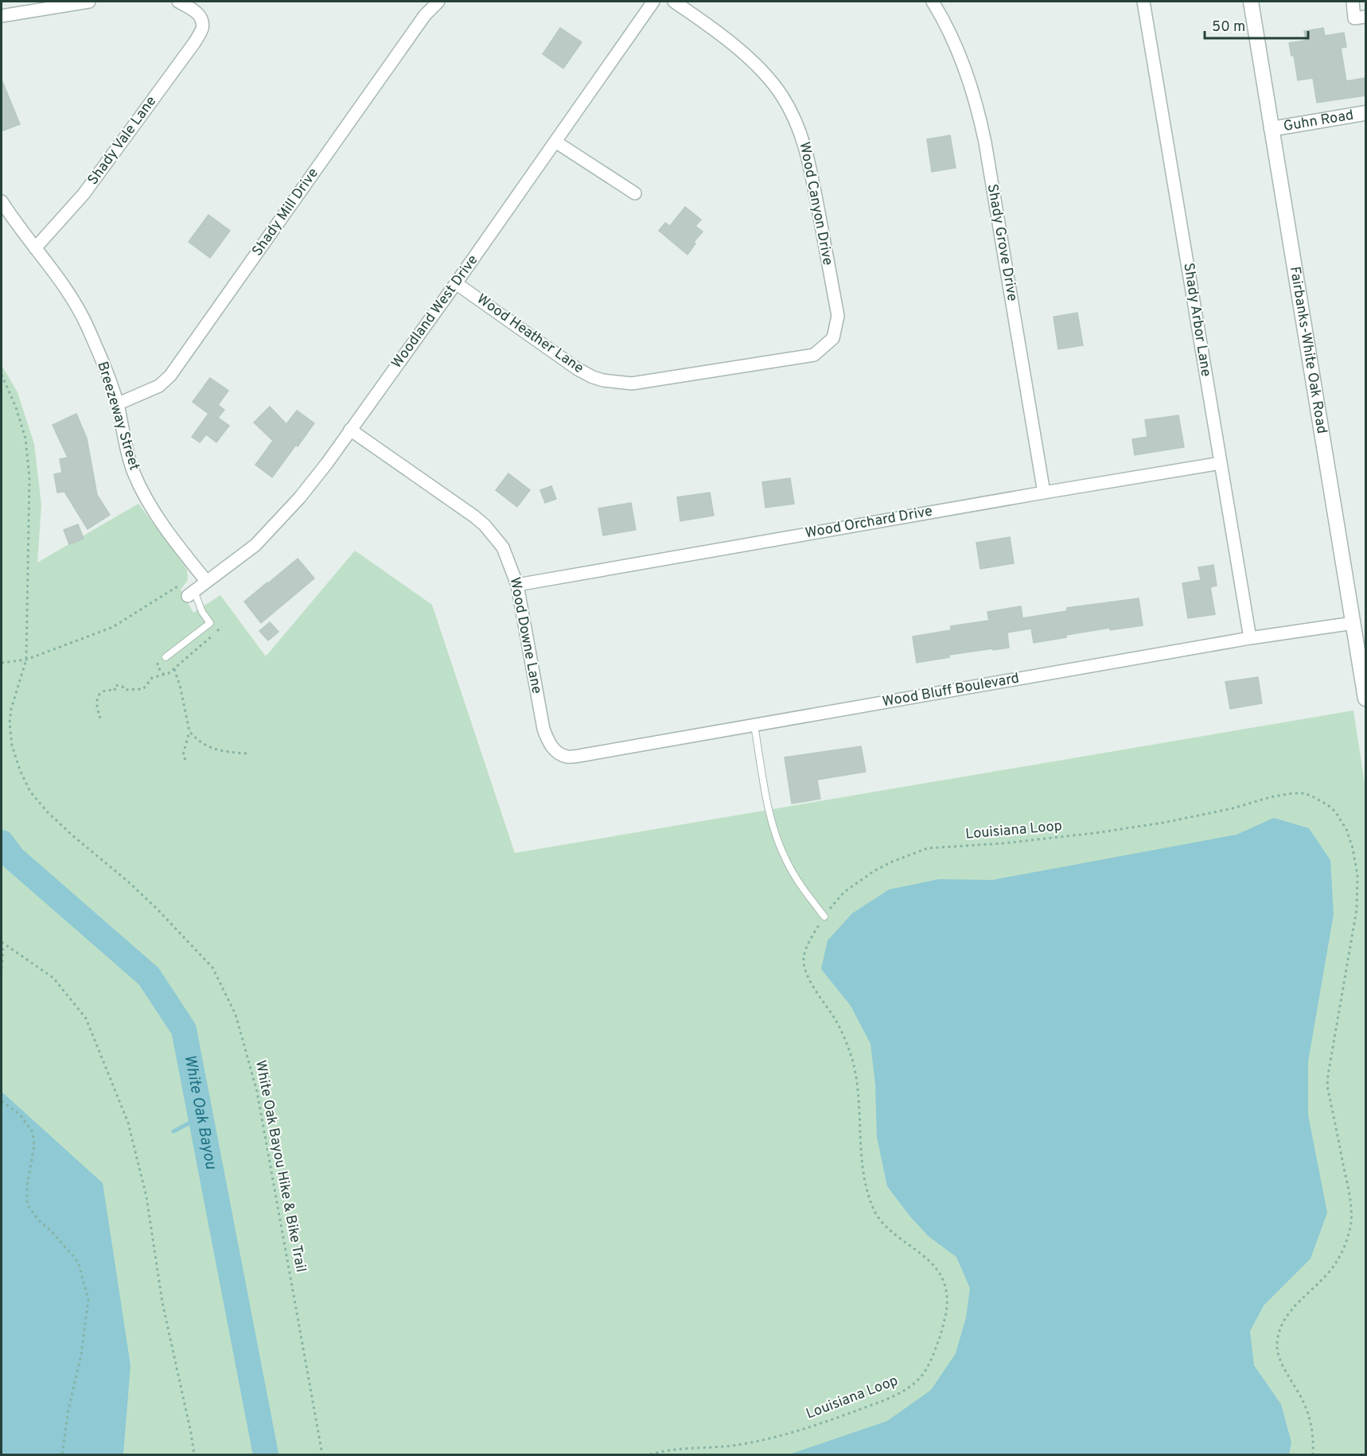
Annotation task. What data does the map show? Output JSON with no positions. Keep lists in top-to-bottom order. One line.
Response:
{"streets":{"street":["Guhn Road","Shady Vale Lane","Wood Canyon Drive","Shady Mill Drive","Shady Grove Drive","Woodland West Drive","Shady Arbor Lane","Wood Heather Lane","Fairbanks-White Oak Road","Breezeway Street","Wood Orchard Drive","Wood Downe Lane","Wood Bluff Boulevard"],"path":["Louisiana Loop","White Oak Bayou Hike & Bike Trail"]},"crossings":[["Guhn Road","Fairbanks-White Oak Road"],["Shady Vale Lane","Breezeway Street"],["Wood Canyon Drive","Wood Heather Lane"],["Shady Mill Drive","Breezeway Street"],["Shady Grove Drive","Wood Orchard Drive"],["Woodland West Drive","Wood Heather Lane"],["Woodland West Drive","Breezeway Street"],["Woodland West Drive","Wood Downe Lane"],["Shady Arbor Lane","Wood Orchard Drive"],["Shady Arbor Lane","Wood Bluff Boulevard"],["Fairbanks-White Oak Road","Wood Bluff Boulevard"],["Wood Orchard Drive","Wood Downe Lane"],["Wood Downe Lane","Wood Bluff Boulevard"]],"water":["White Oak Bayou"],"scale_bar":"50 m"}
